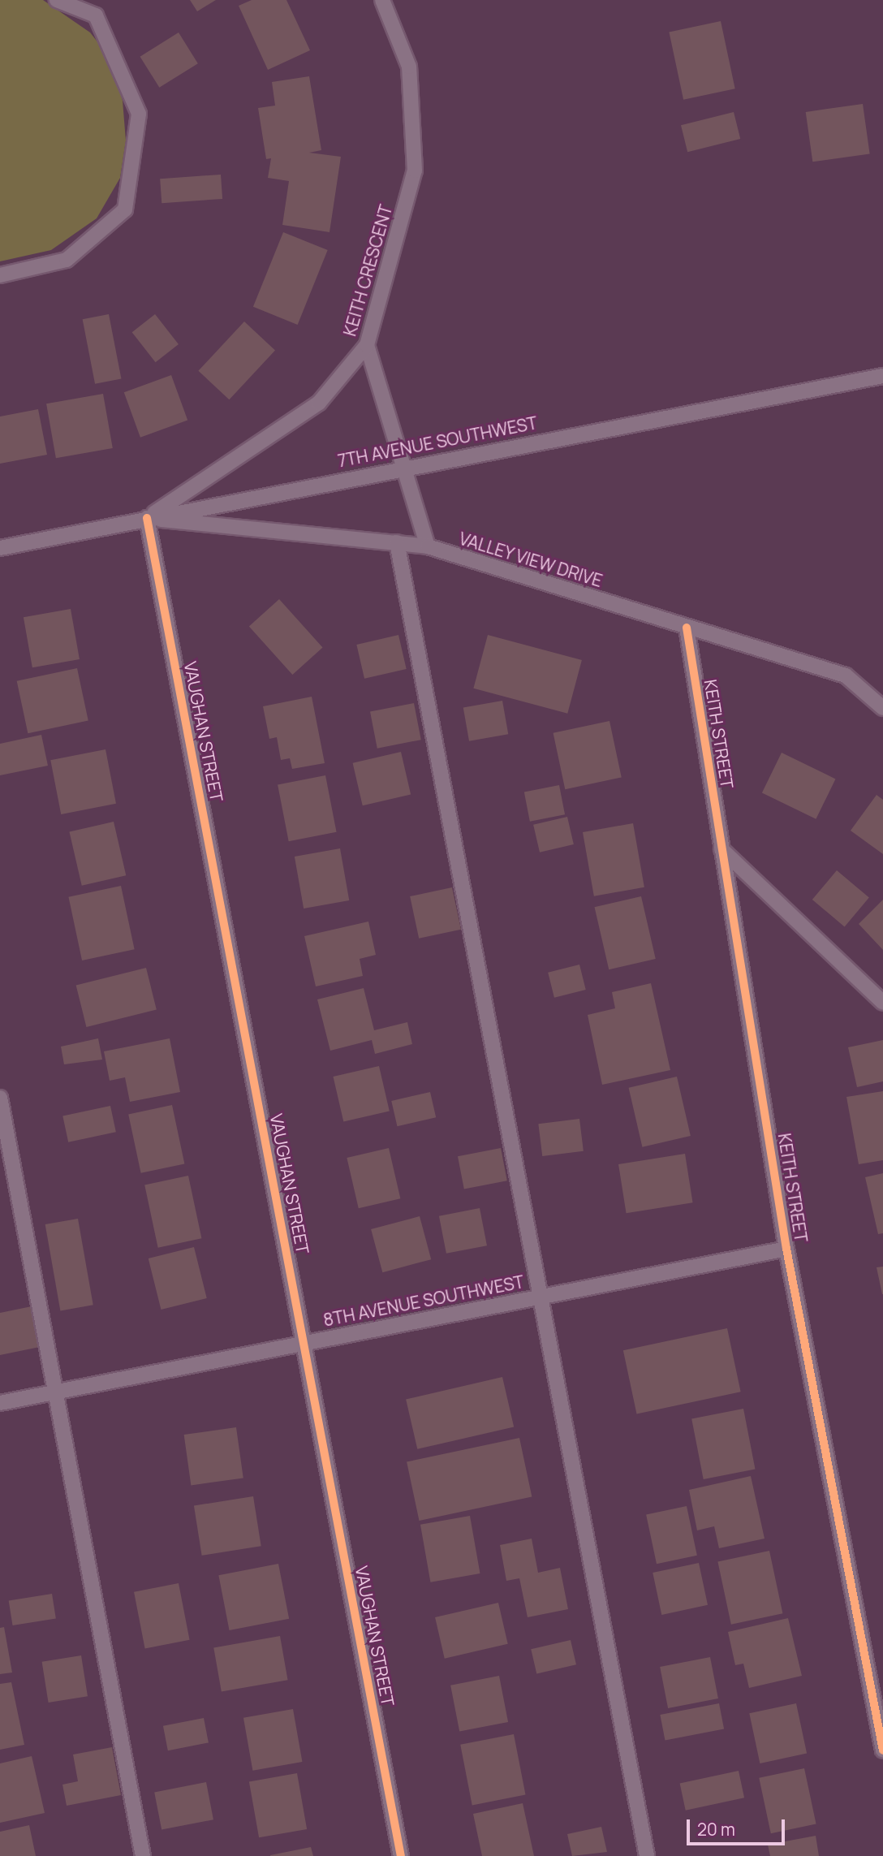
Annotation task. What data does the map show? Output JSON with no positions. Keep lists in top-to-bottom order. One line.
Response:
{"streets":{"street":["KEITH CRESCENT","7TH AVENUE SOUTHWEST","VALLEY VIEW DRIVE","VAUGHAN STREET","KEITH STREET","8TH AVENUE SOUTHWEST"]},"crossings":[["KEITH CRESCENT","7TH AVENUE SOUTHWEST"],["KEITH CRESCENT","VALLEY VIEW DRIVE"],["KEITH CRESCENT","VAUGHAN STREET"],["7TH AVENUE SOUTHWEST","VALLEY VIEW DRIVE"],["7TH AVENUE SOUTHWEST","VAUGHAN STREET"],["VALLEY VIEW DRIVE","VAUGHAN STREET"],["VALLEY VIEW DRIVE","KEITH STREET"],["VAUGHAN STREET","8TH AVENUE SOUTHWEST"],["KEITH STREET","8TH AVENUE SOUTHWEST"]],"scale_bar":"20 m"}
